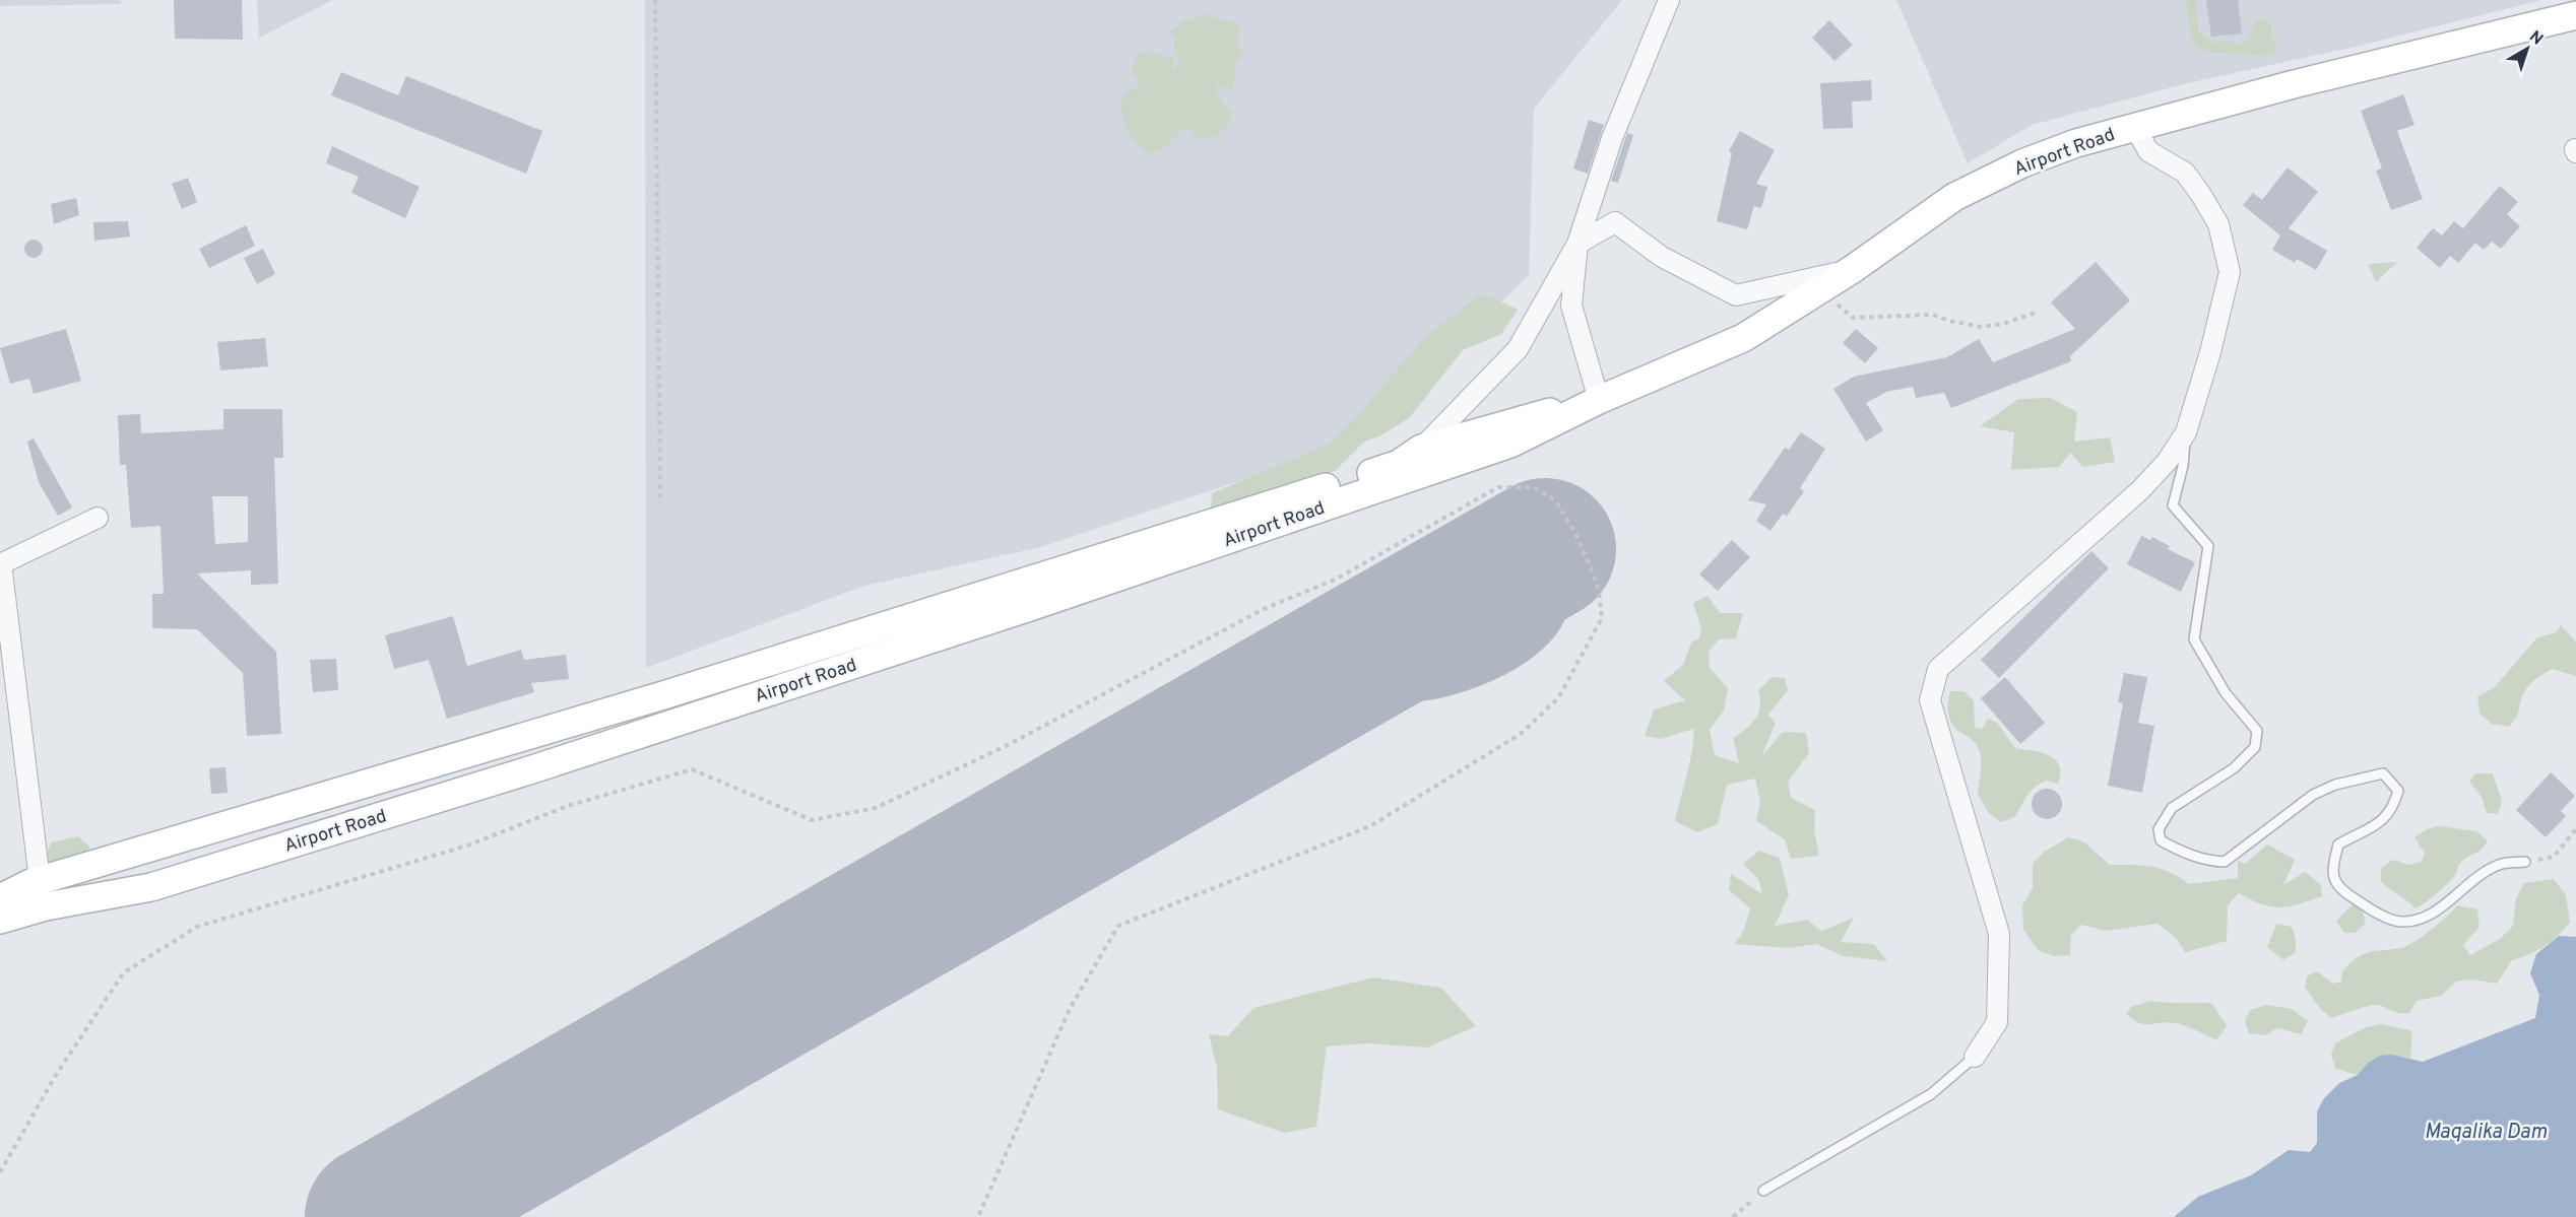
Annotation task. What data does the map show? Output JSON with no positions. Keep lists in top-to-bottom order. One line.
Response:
{"streets":{"main road":["Airport Road"]},"water":["Maqalika Dam"],"north":"top right"}
